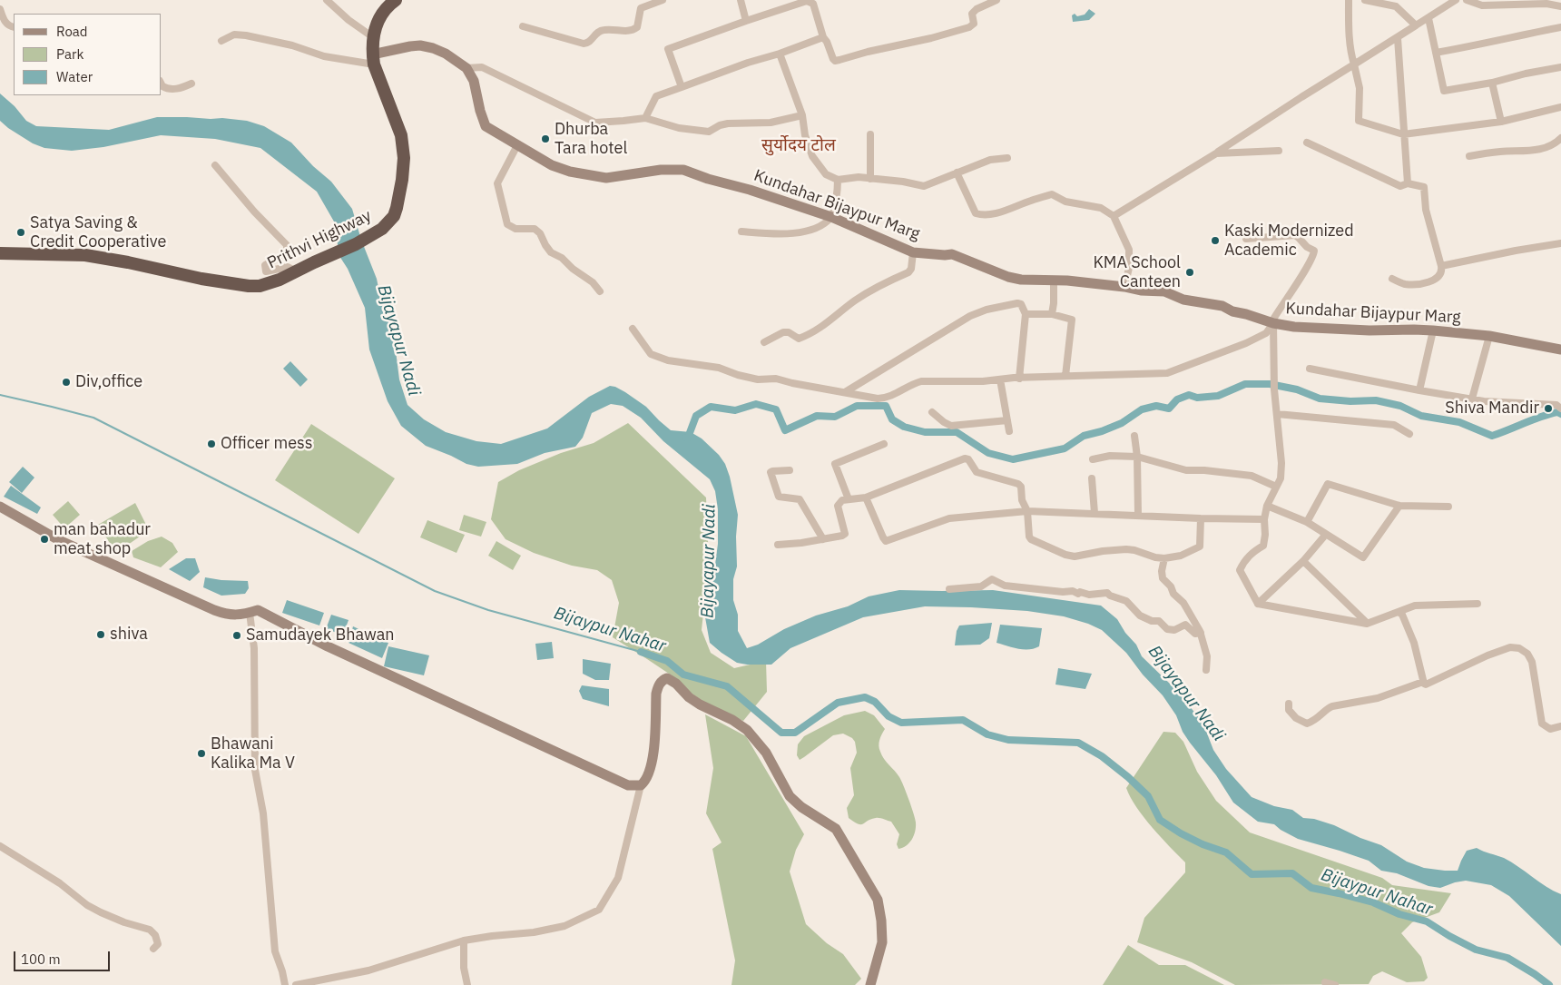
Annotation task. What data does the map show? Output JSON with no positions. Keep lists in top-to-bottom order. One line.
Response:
{"streets":{"highway":["Prithvi Highway"],"main road":["Kundahar Bijaypur Marg"]},"districts":["सुर्योदय टोल"],"water":["Bijayapur Nadi","Bijaypur Nahar"],"places":["Dhurba Tara hotel","Satya Saving & Credit Cooperative","Kaski Modernized Academic","KMA School Canteen","Div,office","Shiva Mandir","Officer mess","man bahadur meat shop","shiva","Samudayek Bhawan","Bhawani Kalika Ma V"],"legend":["Road","Park","Water"],"scale_bar":"100 m"}
